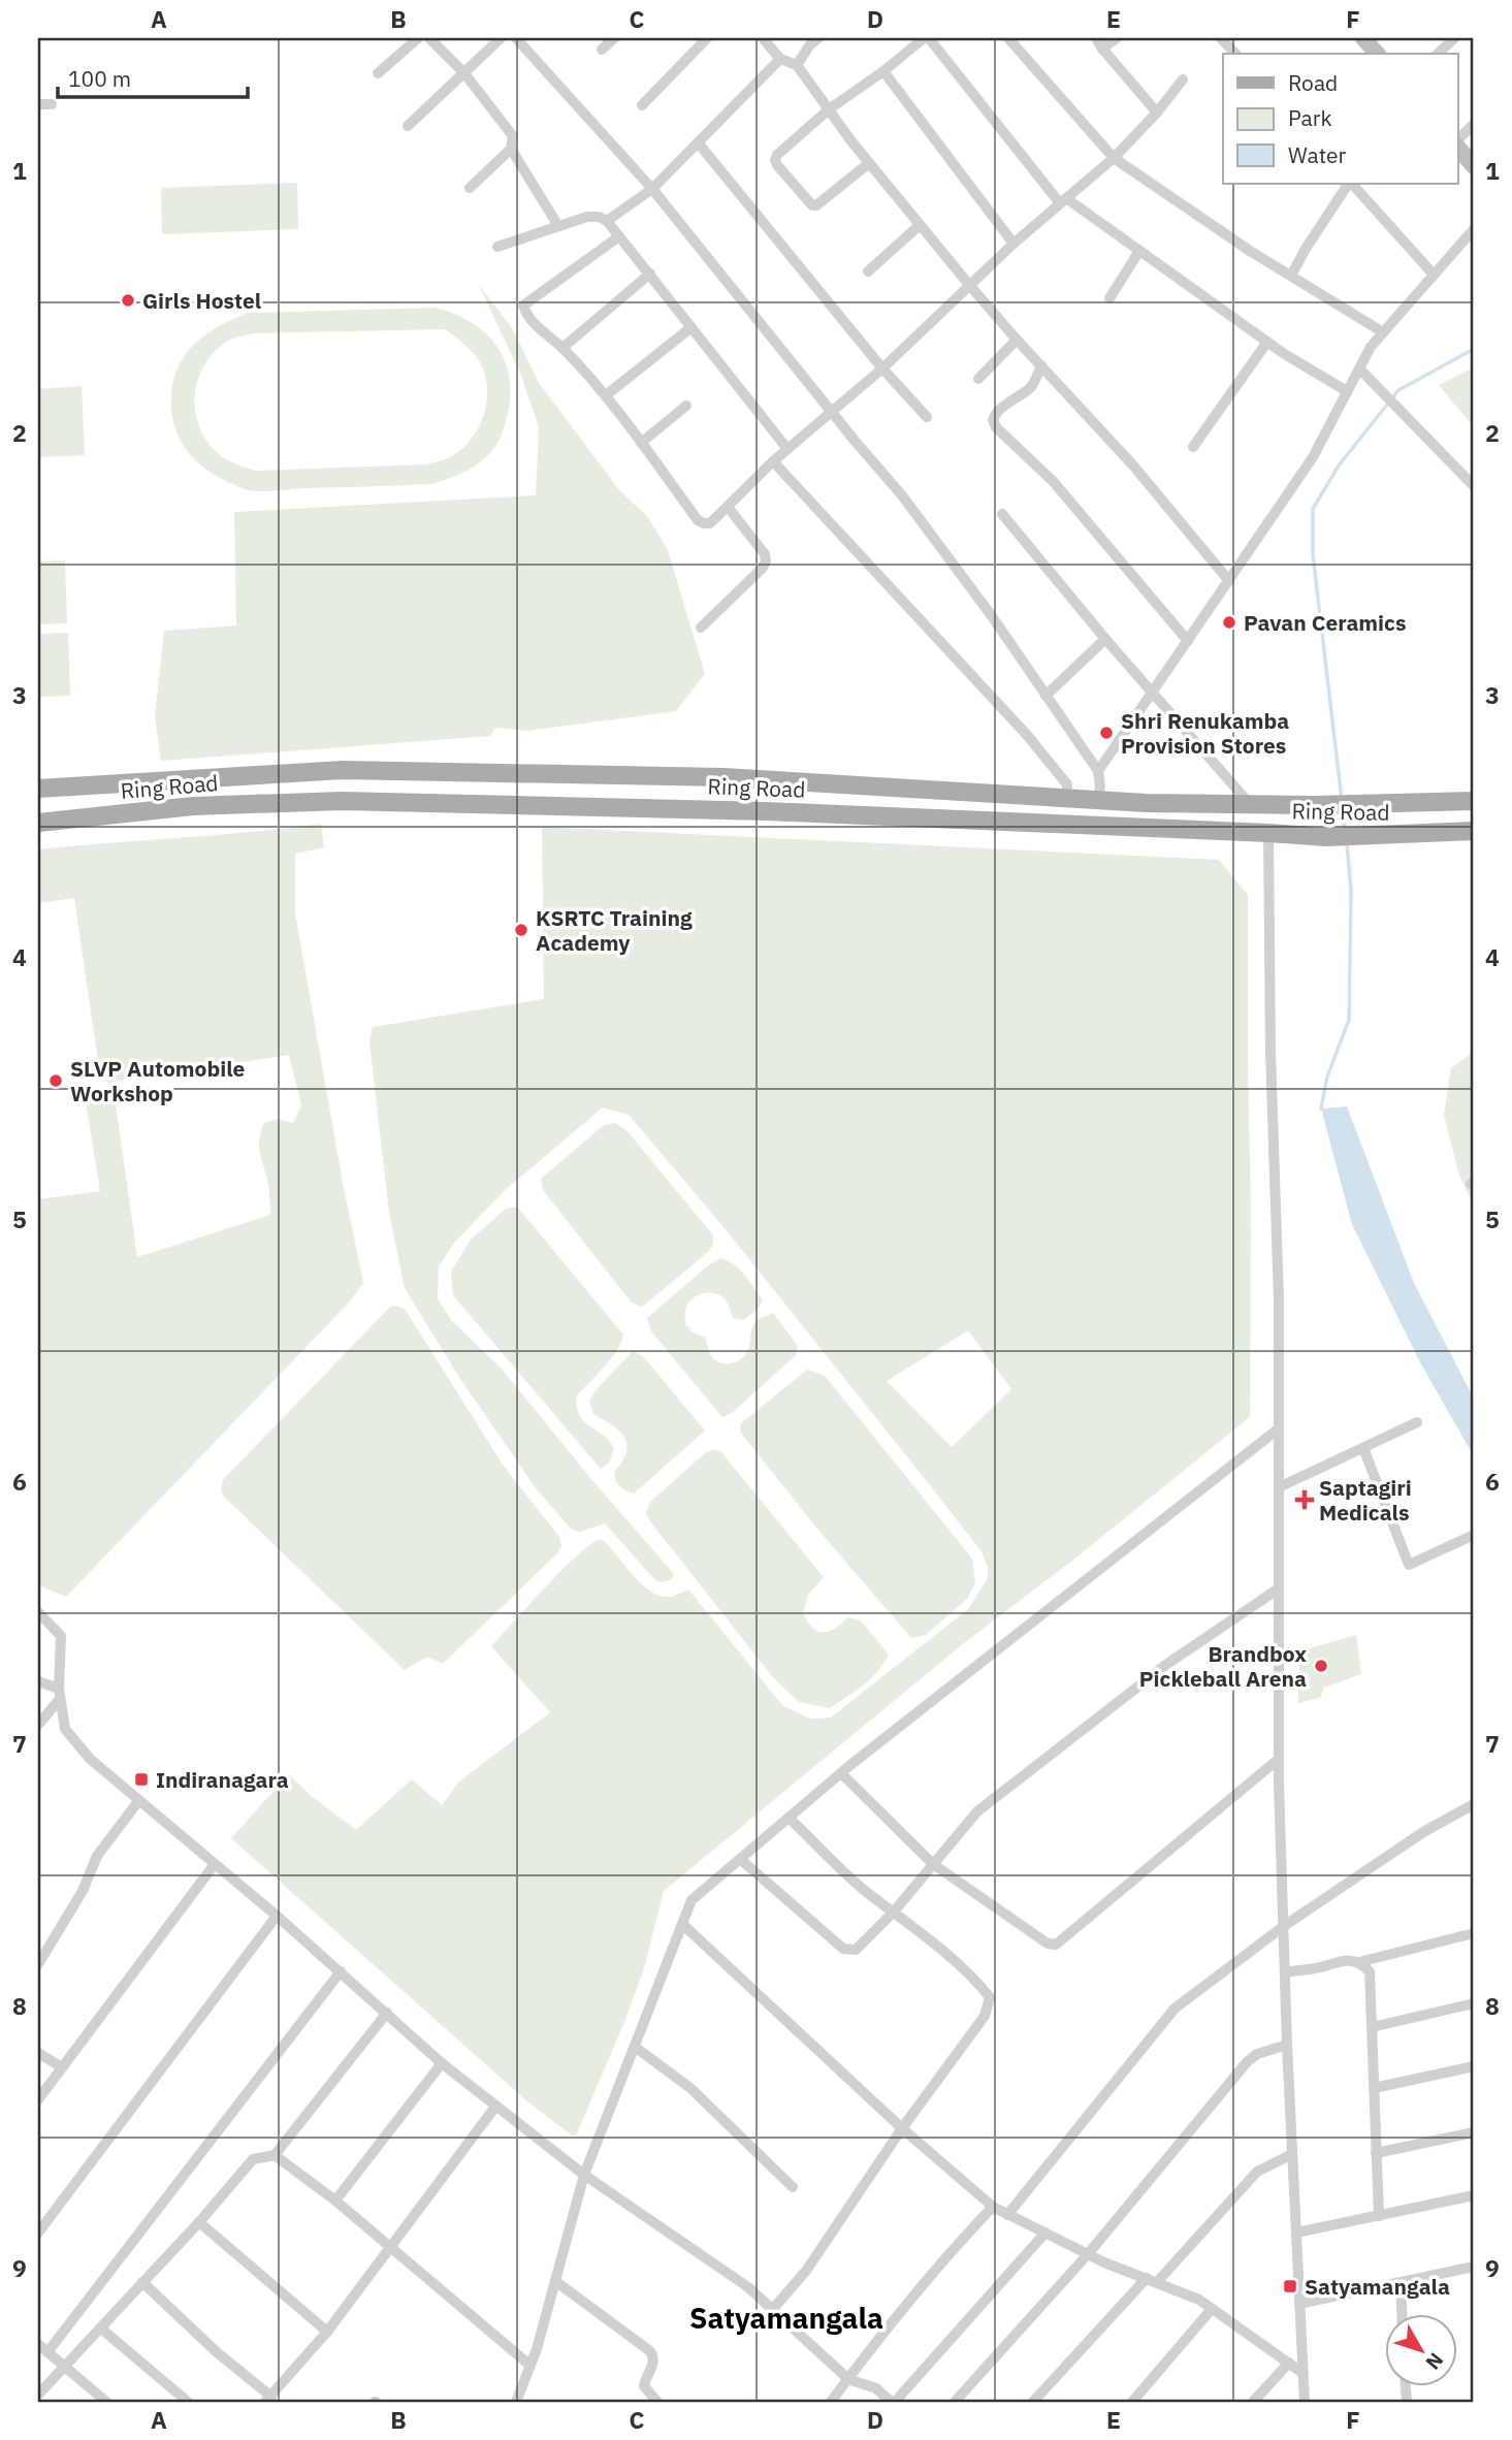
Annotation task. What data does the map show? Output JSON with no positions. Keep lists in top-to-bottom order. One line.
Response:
{"streets":{"main road":["Ring Road"]},"districts":["Satyamangala"],"places":{"other":["Girls Hostel","Pavan Ceramics","Shri Renukamba Provision Stores","KSRTC Training Academy","SLVP Automobile Workshop","Brandbox Pickleball Arena"],"health":["Saptagiri Medicals"],"transit":["Indiranagara","Satyamangala"]},"legend":["Road","Park","Water"],"scale_bar":"100 m","north":"bottom right","grid":{"columns":["A","B","C","D","E","F"],"rows":["1","2","3","4","5","6","7","8","9"]}}
